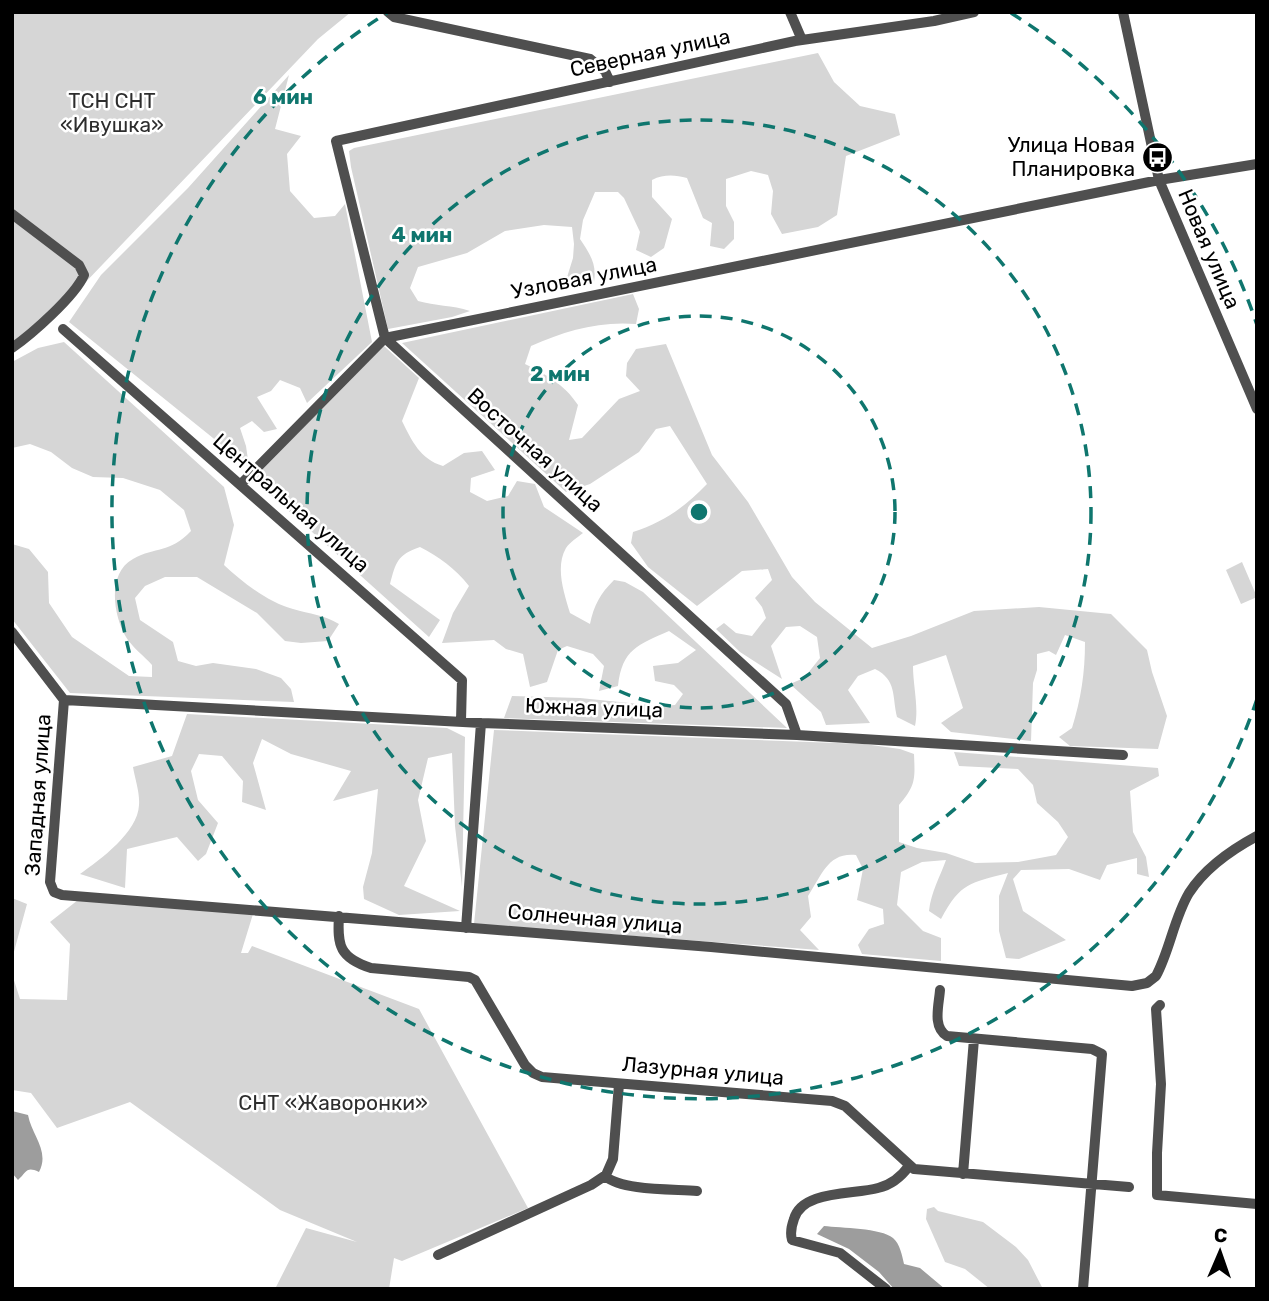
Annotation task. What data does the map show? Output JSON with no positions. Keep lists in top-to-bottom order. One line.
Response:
{"streets":{"street":["Северная улица","Новая улица","Узловая улица","Восточная улица","Центральная улица","Южная улица","Западная улица","Солнечная улица","Лазурная улица"]},"crossings":[["Северная улица","Узловая улица"],["Северная улица","Восточная улица"],["Новая улица","Узловая улица"],["Узловая улица","Восточная улица"],["Восточная улица","Южная улица"],["Центральная улица","Южная улица"],["Южная улица","Западная улица"],["Западная улица","Солнечная улица"],["Солнечная улица","Лазурная улица"]],"parks":["ТСН СНТ «Ивушка»","СНТ «Жаворонки»"],"places":{"bus stop":["Улица Новая Планировка"]},"north":"top","rings":["6 мин","4 мин","2 мин"]}
